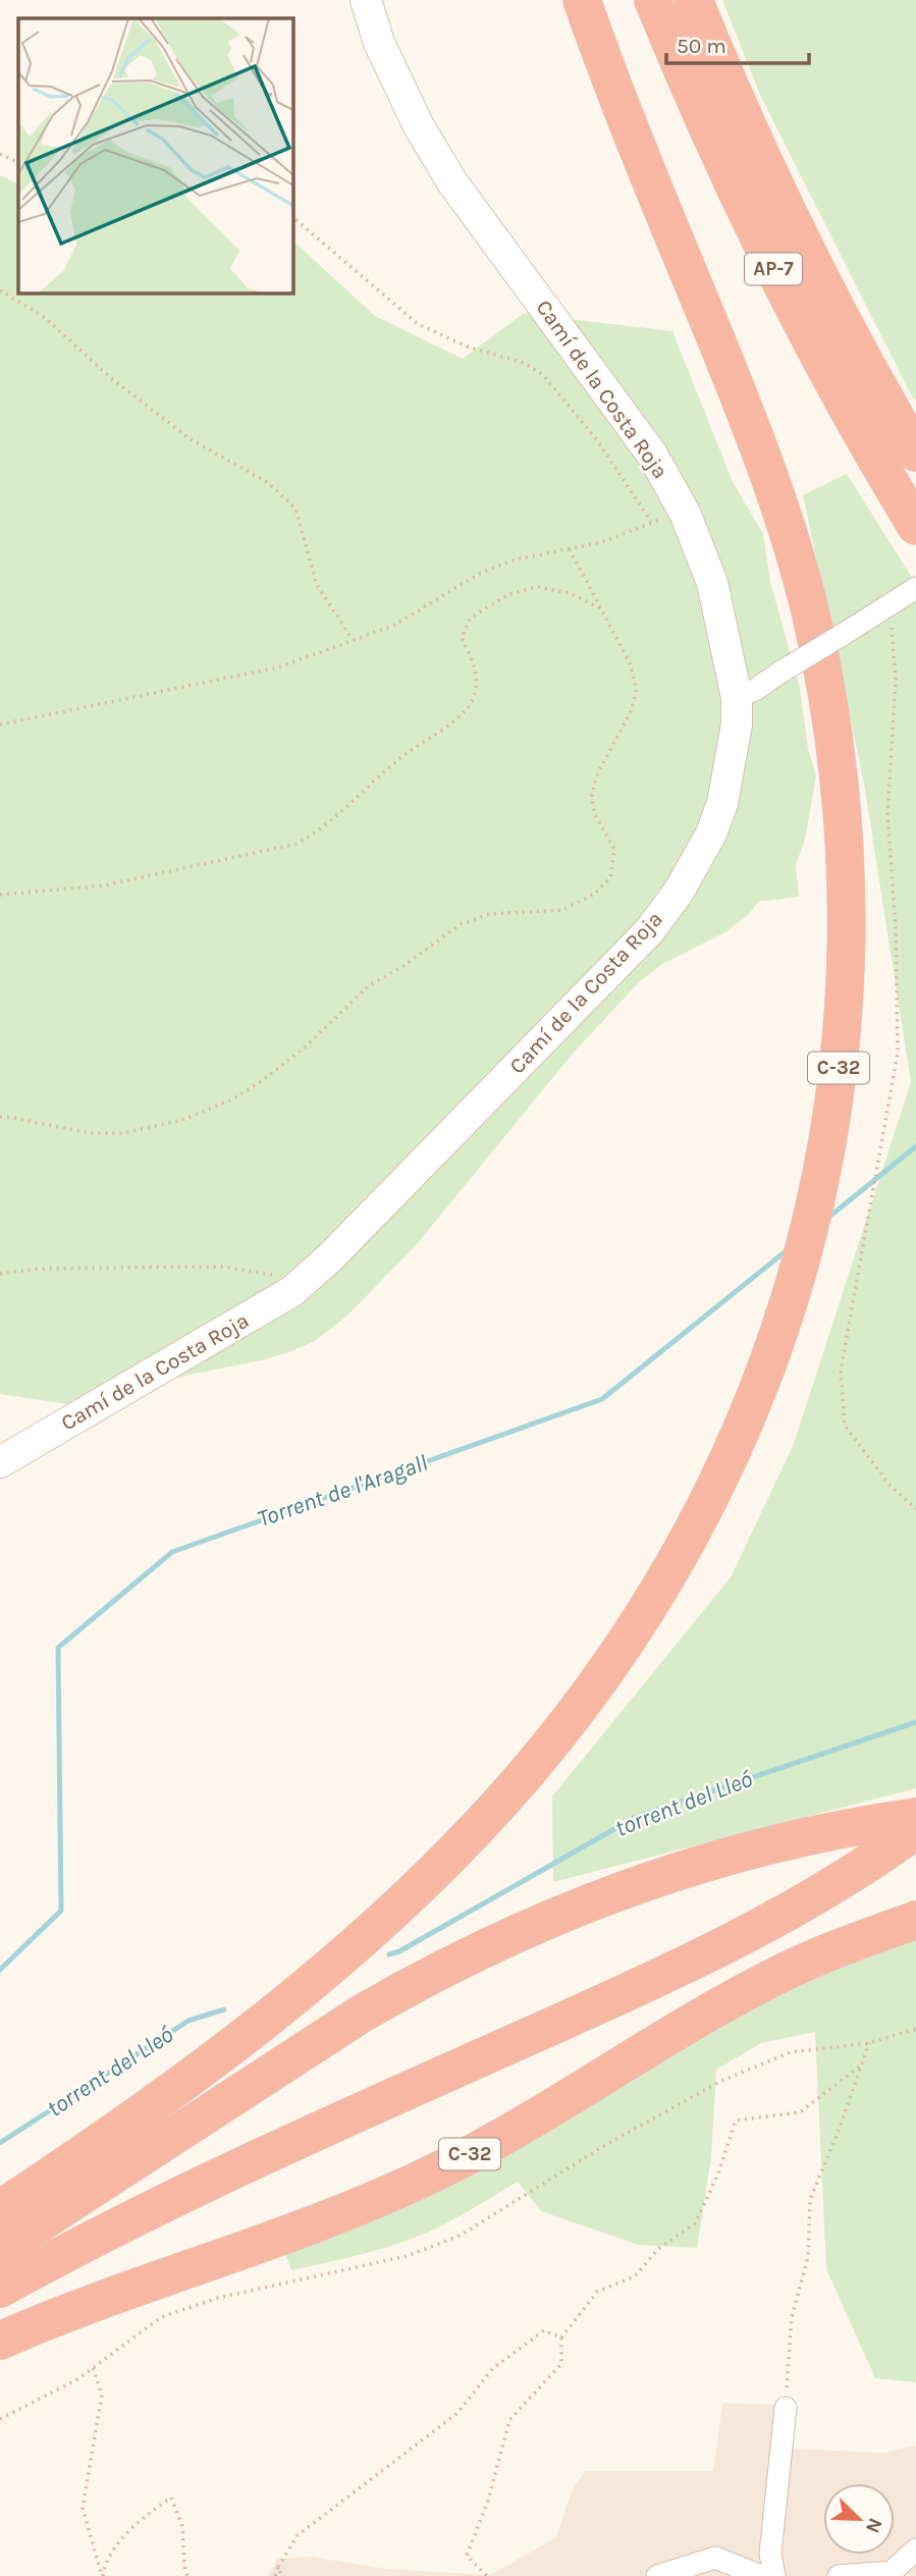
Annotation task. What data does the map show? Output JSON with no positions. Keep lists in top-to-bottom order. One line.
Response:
{"streets":{"highway":["AP-7","C-32"],"street":["Camí de la Costa Roja"]},"water":["Torrent de l'Aragall","torrent del Lleó"],"scale_bar":"50 m","north":"bottom right"}
